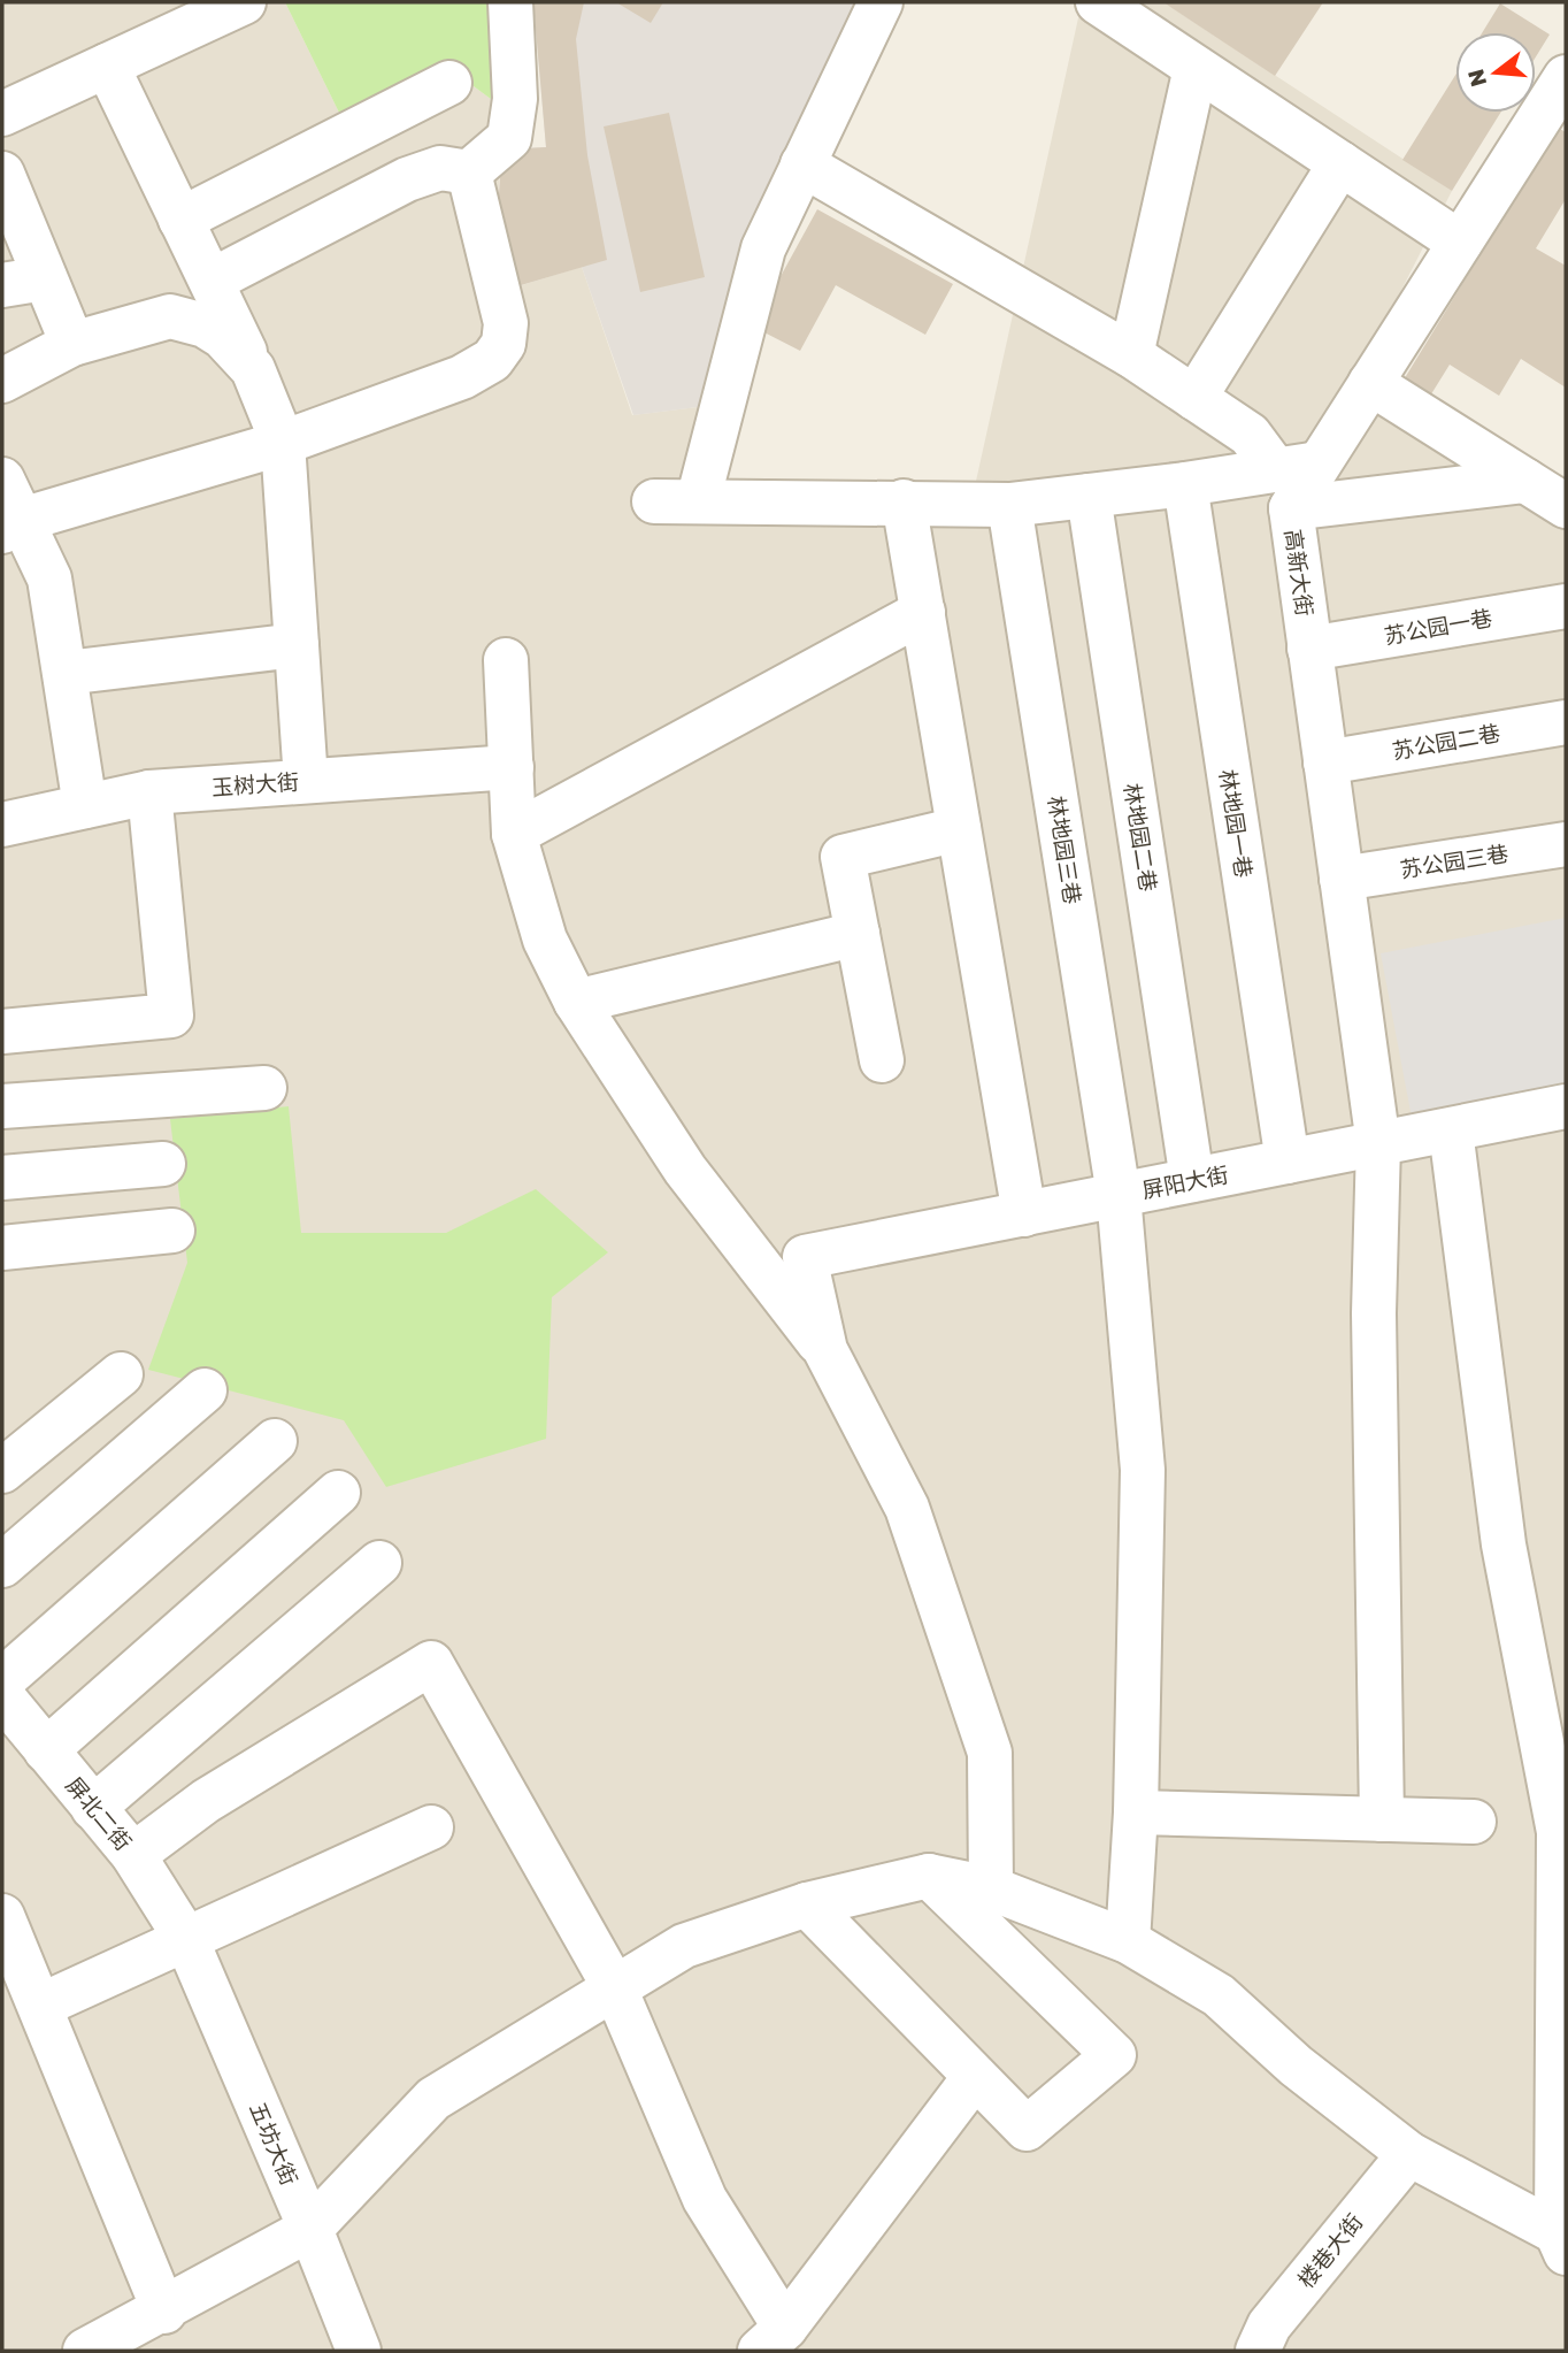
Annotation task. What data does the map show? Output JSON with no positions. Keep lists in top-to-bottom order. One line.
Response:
{"streets":{"street":["高新大街","苏公园一巷","苏公园二巷","玉树大街","林地园一巷","林地园二巷","林地园三巷","苏公园三巷","屏阳大街","屏北二街","五坊大街","楼巷大街"]},"crossings":[["高新大街","苏公园一巷"],["高新大街","苏公园二巷"],["高新大街","苏公园三巷"],["高新大街","屏阳大街"],["林地园一巷","屏阳大街"],["林地园二巷","屏阳大街"],["林地园三巷","屏阳大街"],["屏北二街","五坊大街"]],"north":"left"}
